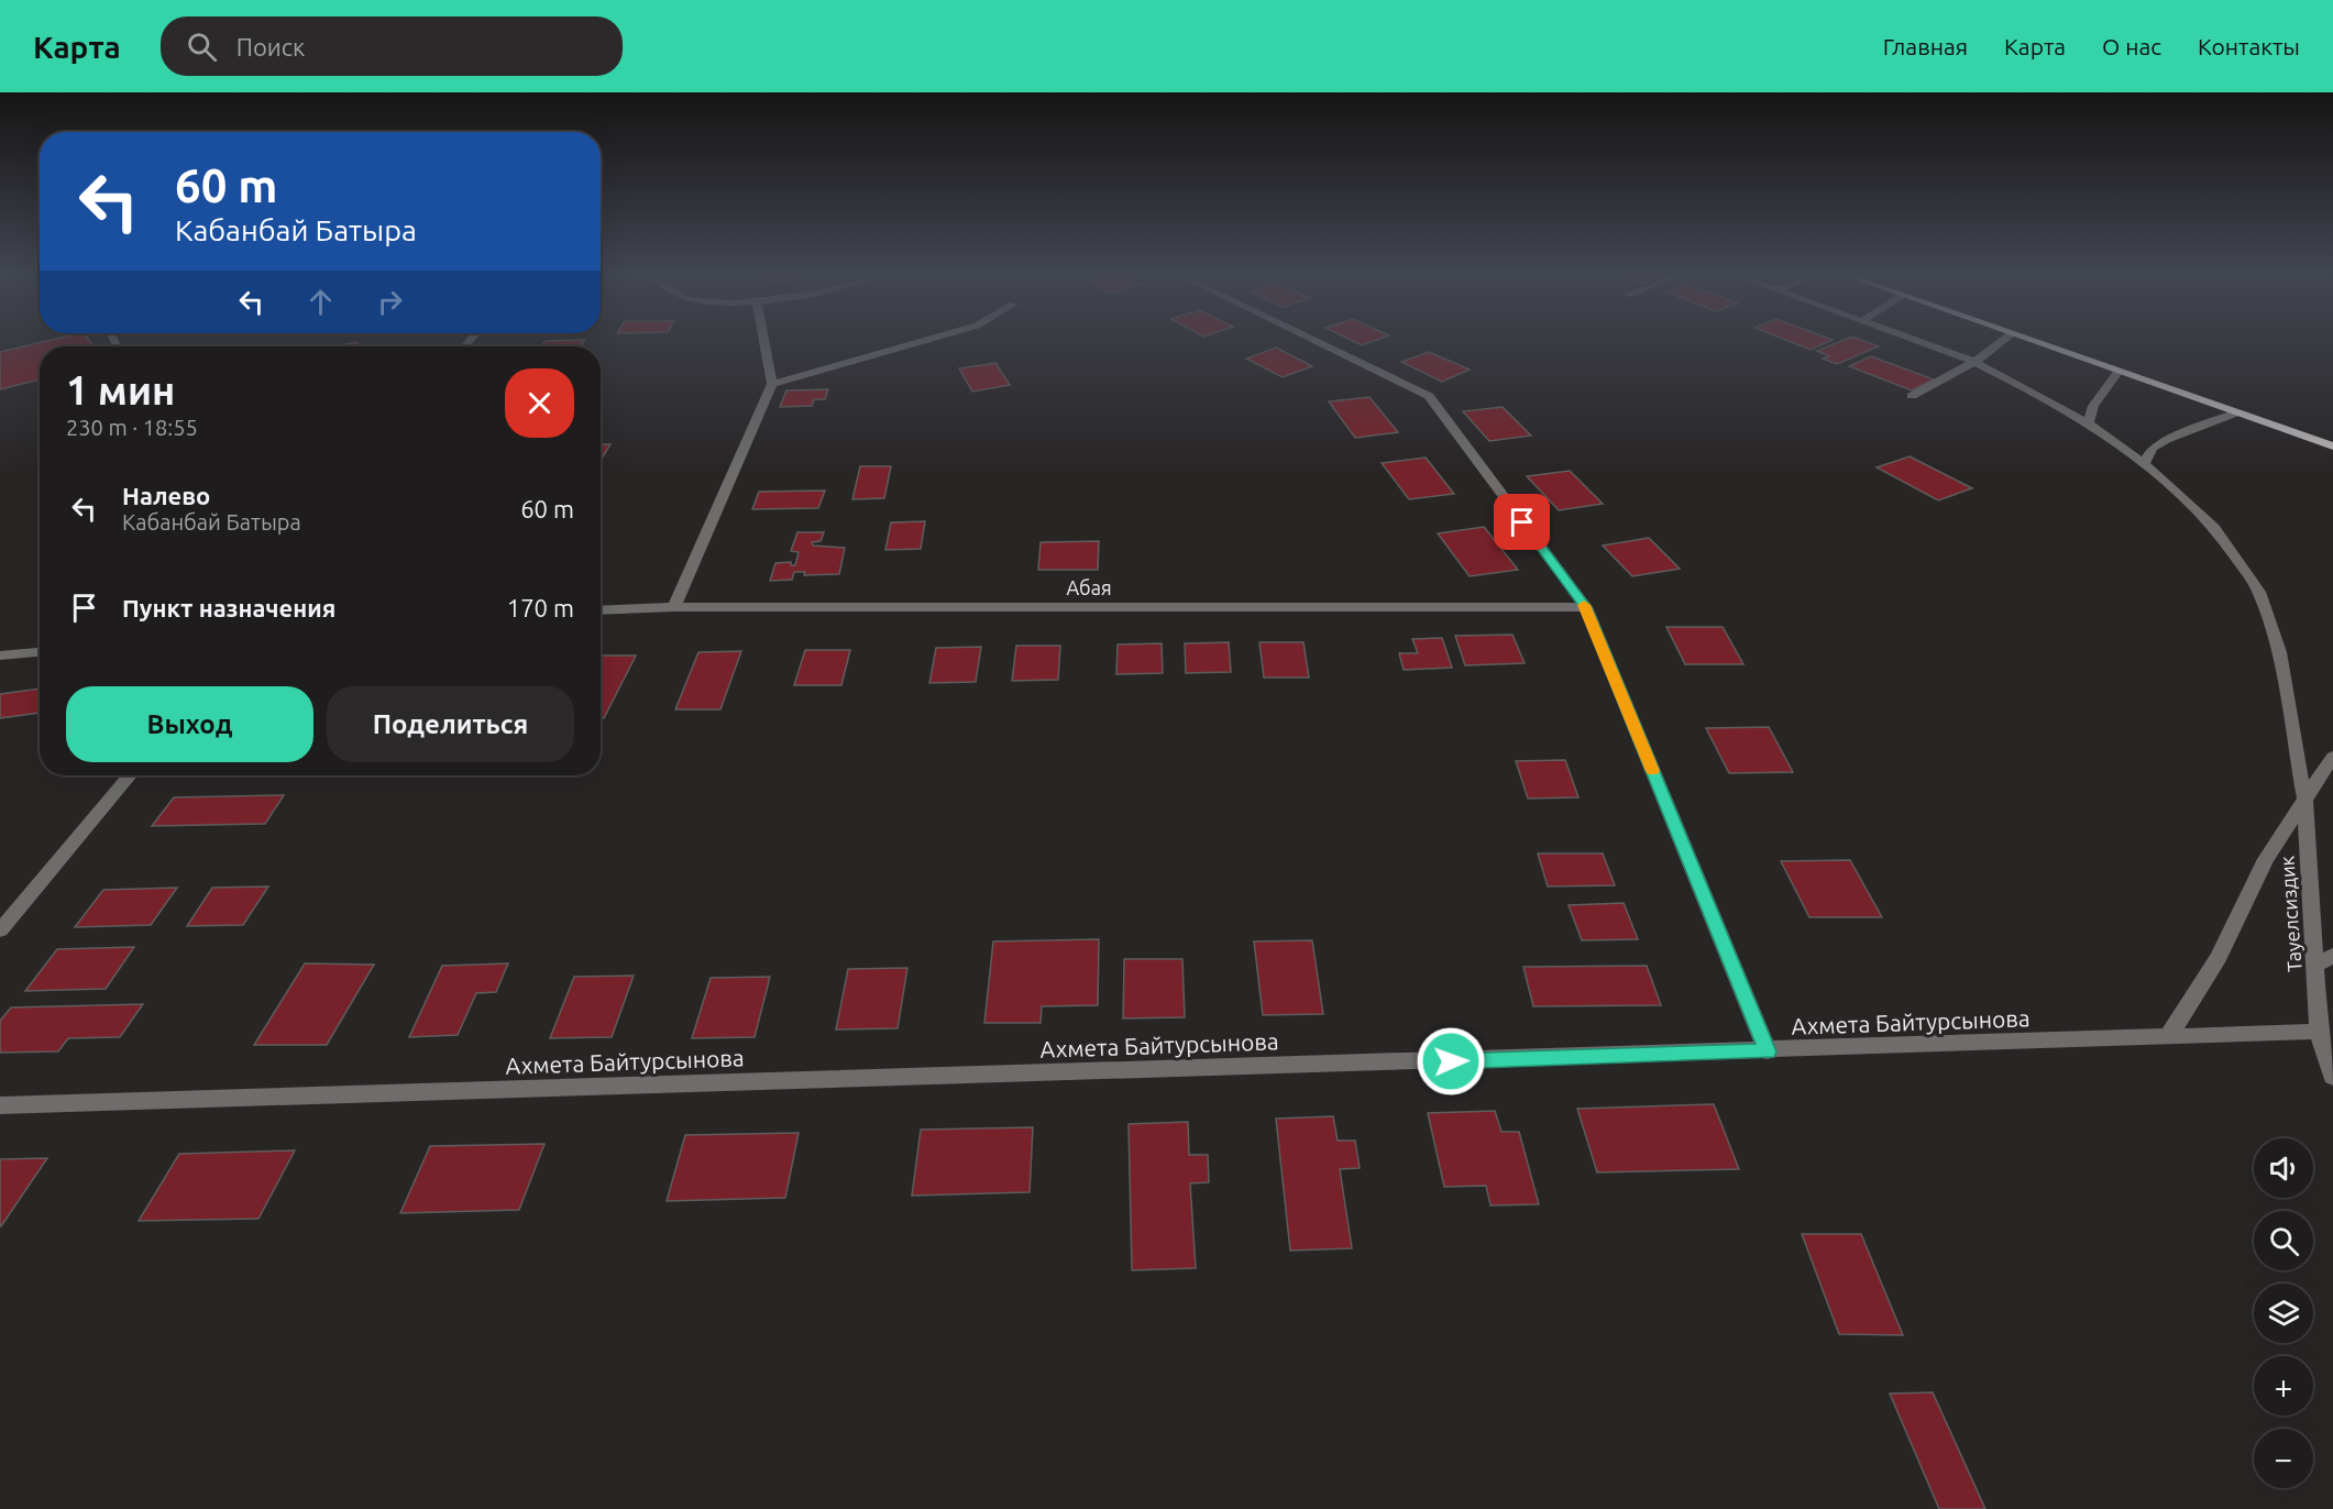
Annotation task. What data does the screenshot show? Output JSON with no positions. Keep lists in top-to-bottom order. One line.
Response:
{"streets":{"street":["Абая","Тауелсиздик","Ахмета Байтурсынова"]},"crossings":[["Тауелсиздик","Ахмета Байтурсынова"]],"page":{"header":"Карта","search":"Поиск","nav":["Главная","Карта","О нас","Контакты"],"turn":["60 m","Кабанбай Батыра"],"heading":["1 мин","230 m · 18:55"],"list":[{"name":"Налево","note":"Кабанбай Батыра","value":"60 m"},{"name":"Пункт назначения","value":"170 m"}],"buttons":["Выход","Поделиться"],"map_buttons":["+","−"]}}
